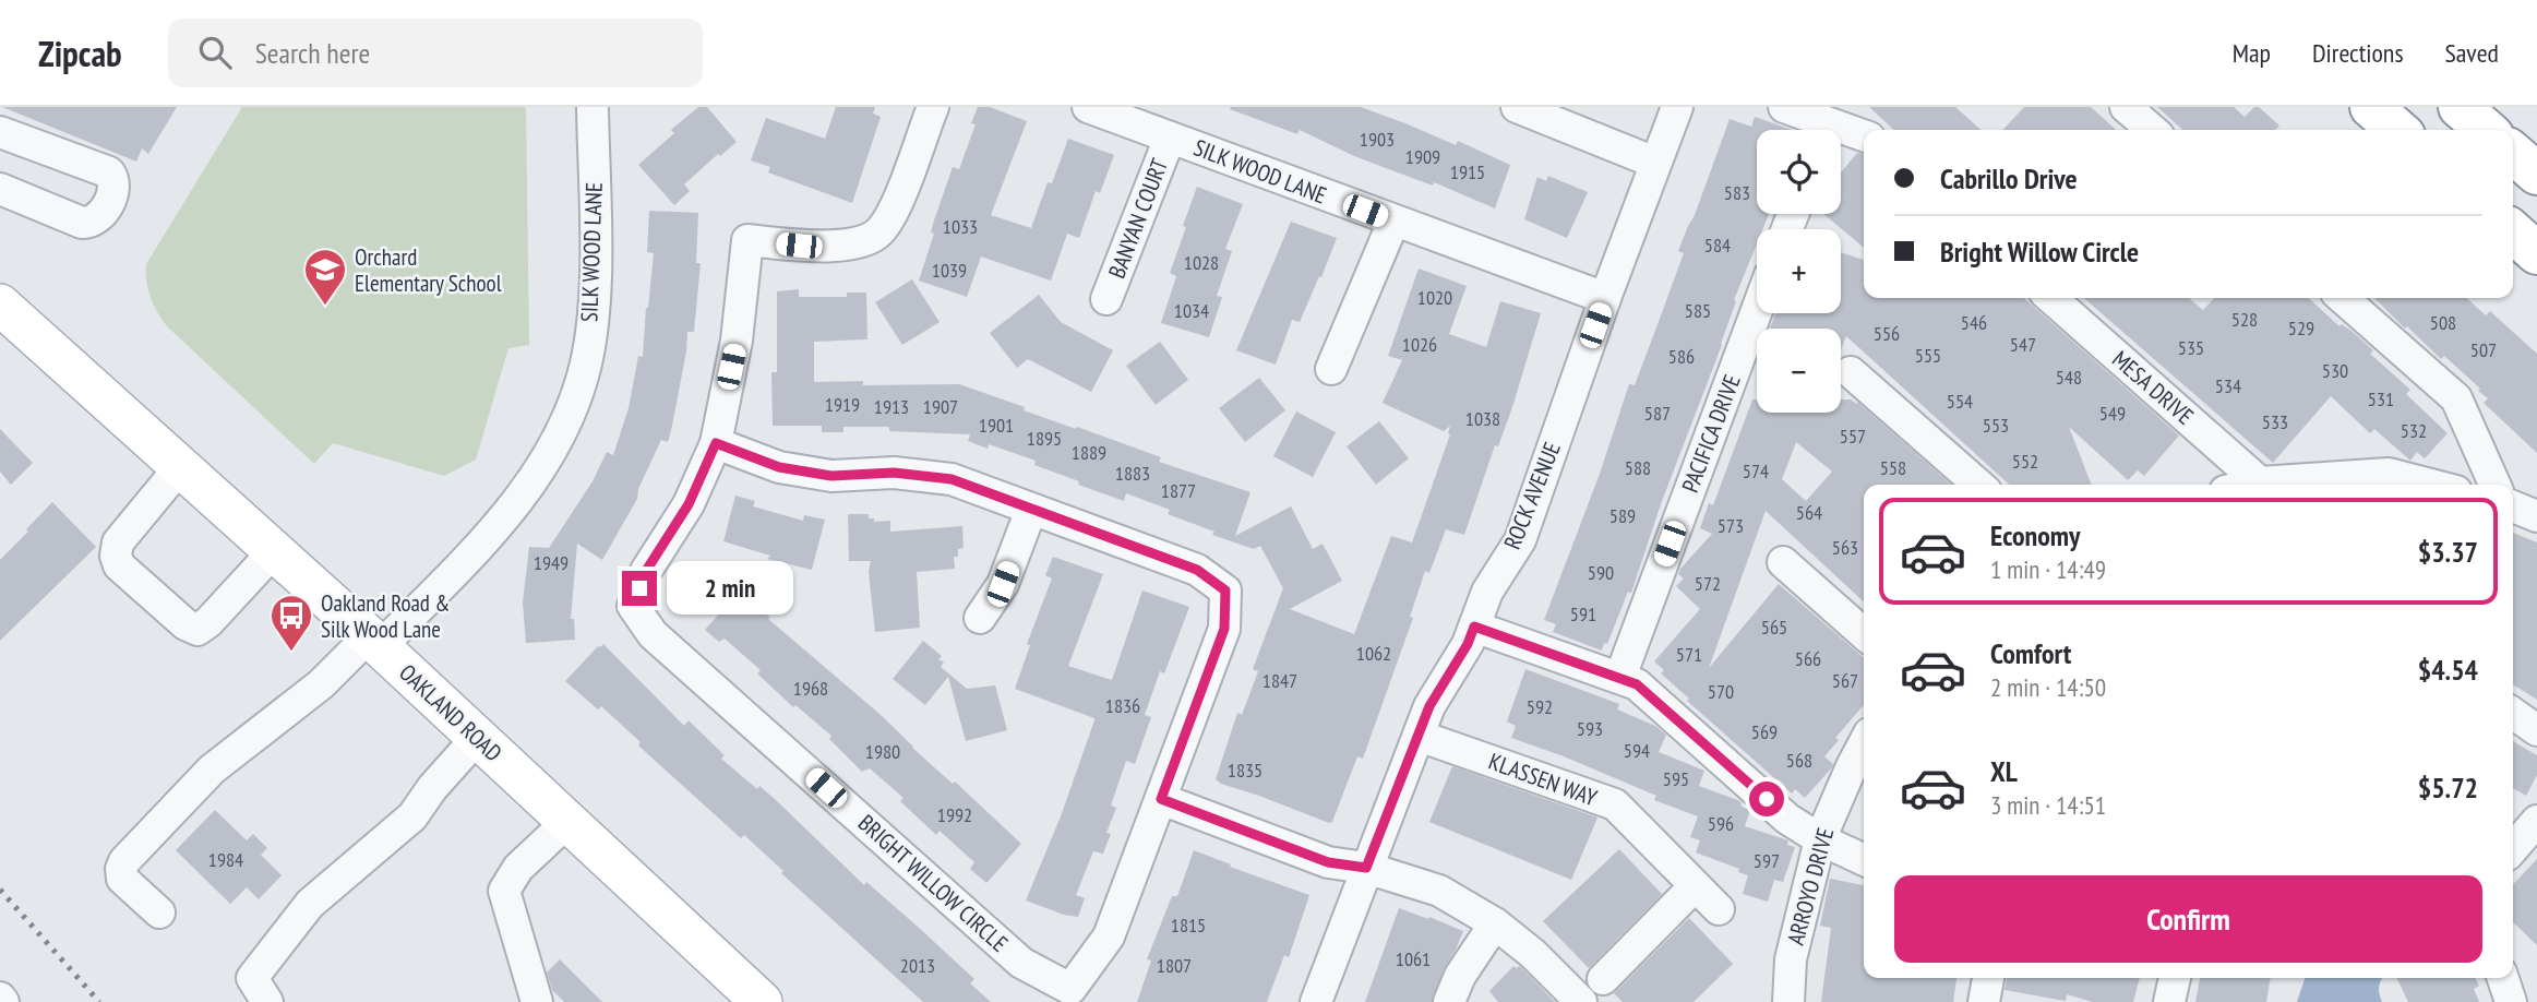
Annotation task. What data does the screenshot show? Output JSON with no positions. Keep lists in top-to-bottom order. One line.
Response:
{"streets":{"main road":["OAKLAND ROAD"],"street":["SILK WOOD LANE","BANYAN COURT","MESA DRIVE","PACIFICA DRIVE","ROCK AVENUE","KLASSEN WAY","BRIGHT WILLOW CIRCLE","ARROYO DRIVE"]},"crossings":[["SILK WOOD LANE","BANYAN COURT"],["SILK WOOD LANE","ROCK AVENUE"],["SILK WOOD LANE","OAKLAND ROAD"],["ROCK AVENUE","KLASSEN WAY"]],"places":{"school or university":["Orchard Elementary School"],"bus stop":["Oakland Road & Silk Wood Lane"]},"house_numbers":["1903","1909","1915","583","1033","584","1028","1039","1020","1034","585","528","546","508","529","556","1026","547","535","507","555","586","530","548","534","531","554","1919","1913","1907","587","549","1038","533","1901","553","532","557","1895","1889","552","588","558","574","1883","1877","564","589","573","563","1949","590","572","591","565","1062","571","566","1847","567","1968","570","1836","592","593","569","594","1980","568","1835","595","1992","596","1984","597","1815","1061","2013","1807"],"page":{"header":"Zipcab","search":"Search here","nav":["Map","Directions","Saved"],"map_buttons":["+","−"],"banner":["Cabrillo Drive","Bright Willow Circle"],"list":[{"name":"Economy","note":"1 min · 14:49","value":"$3.37"},{"name":"Comfort","note":"2 min · 14:50","value":"$4.54"},{"name":"XL","note":"3 min · 14:51","value":"$5.72"}],"bubble":"2 min","buttons":"Confirm"}}
